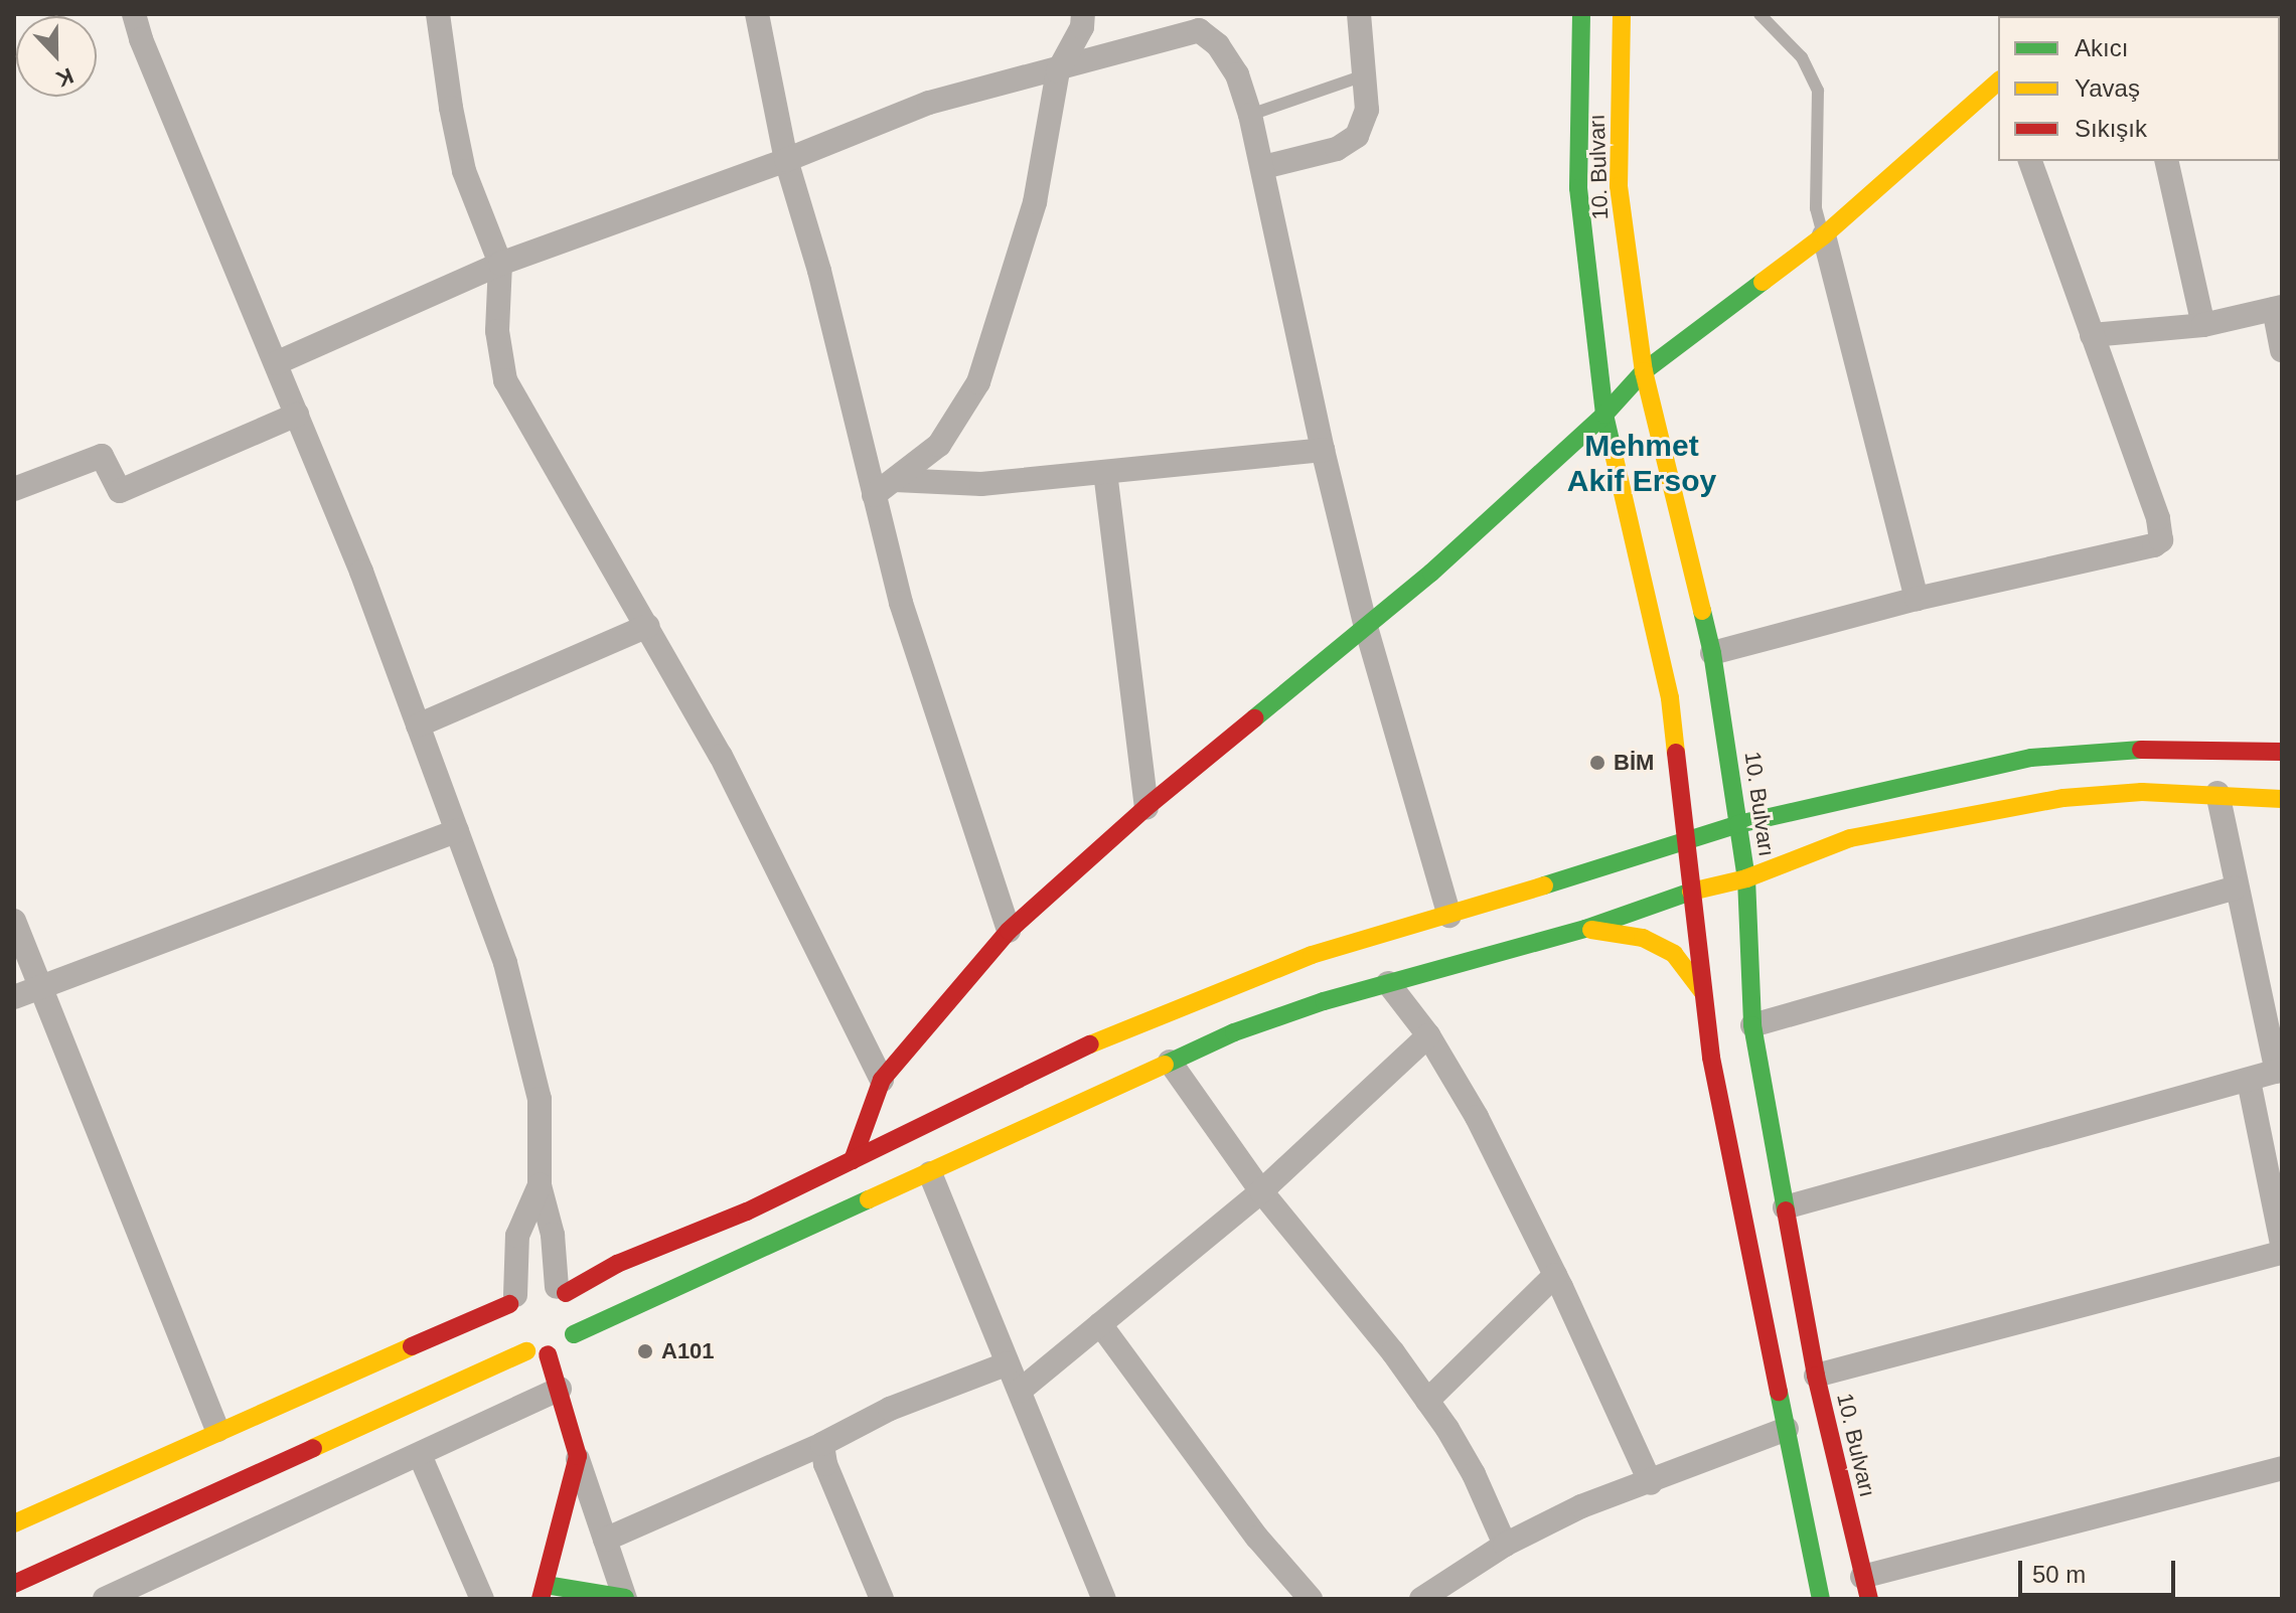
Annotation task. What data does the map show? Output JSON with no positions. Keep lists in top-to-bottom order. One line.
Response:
{"streets":{"main road":["10. Bulvarı"]},"districts":["Mehmet Akif Ersoy"],"places":["BİM","A101"],"legend":["Akıcı","Yavaş","Sıkışık"],"scale_bar":"50 m","north":"bottom"}
